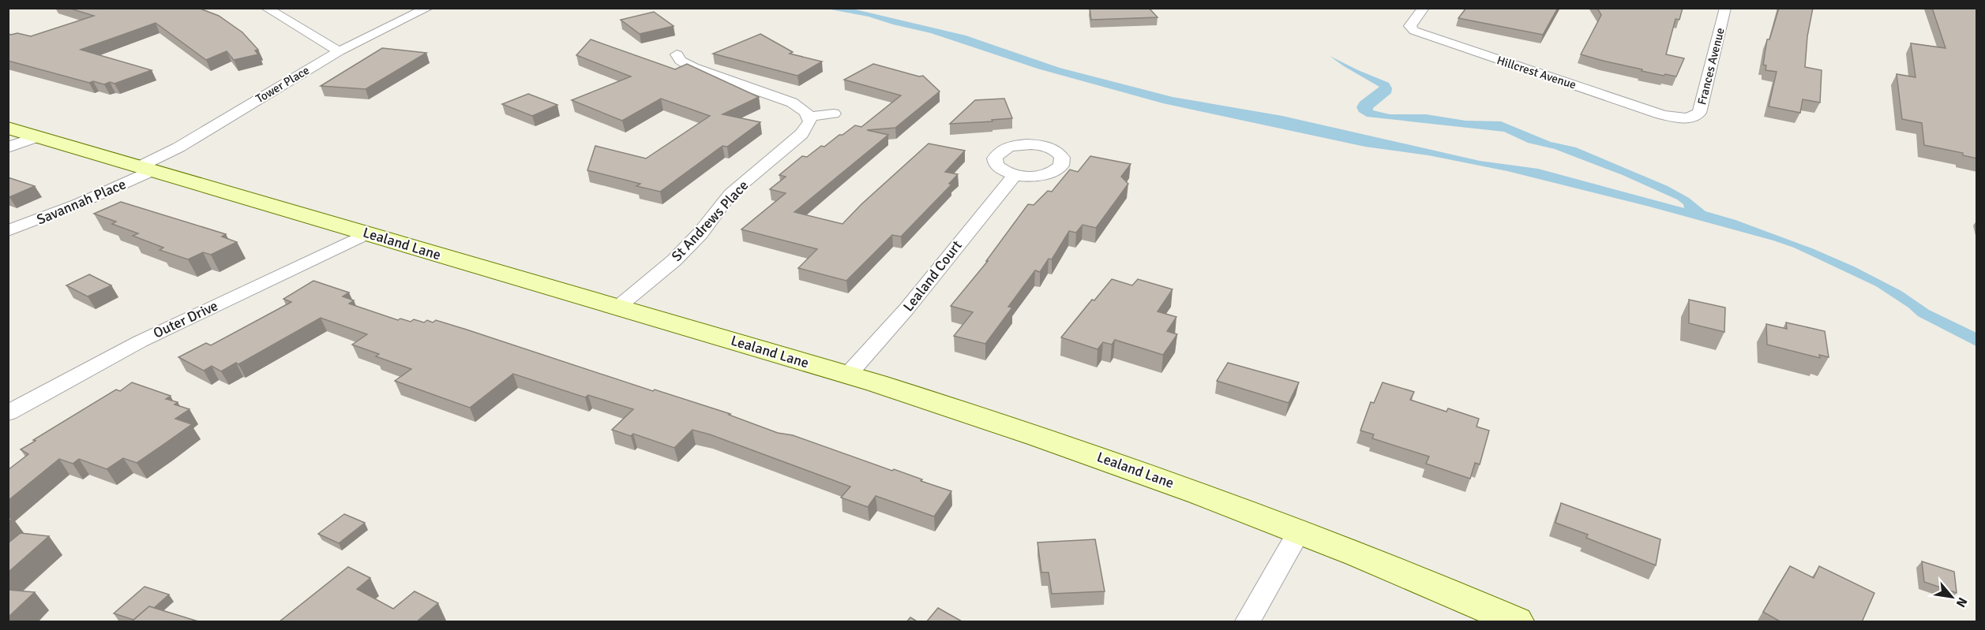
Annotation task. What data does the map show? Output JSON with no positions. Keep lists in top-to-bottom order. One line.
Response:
{"streets":{"street":["Frances Avenue","Hillcrest Avenue","Tower Place","Savannah Place","St Andrews Place","Lealand Lane","Lealand Court","Outer Drive"]},"crossings":[["Frances Avenue","Hillcrest Avenue"],["Tower Place","Savannah Place"],["Tower Place","Lealand Lane"],["Savannah Place","Lealand Lane"],["St Andrews Place","Lealand Lane"],["Lealand Lane","Lealand Court"],["Lealand Lane","Outer Drive"]],"north":"bottom right"}
